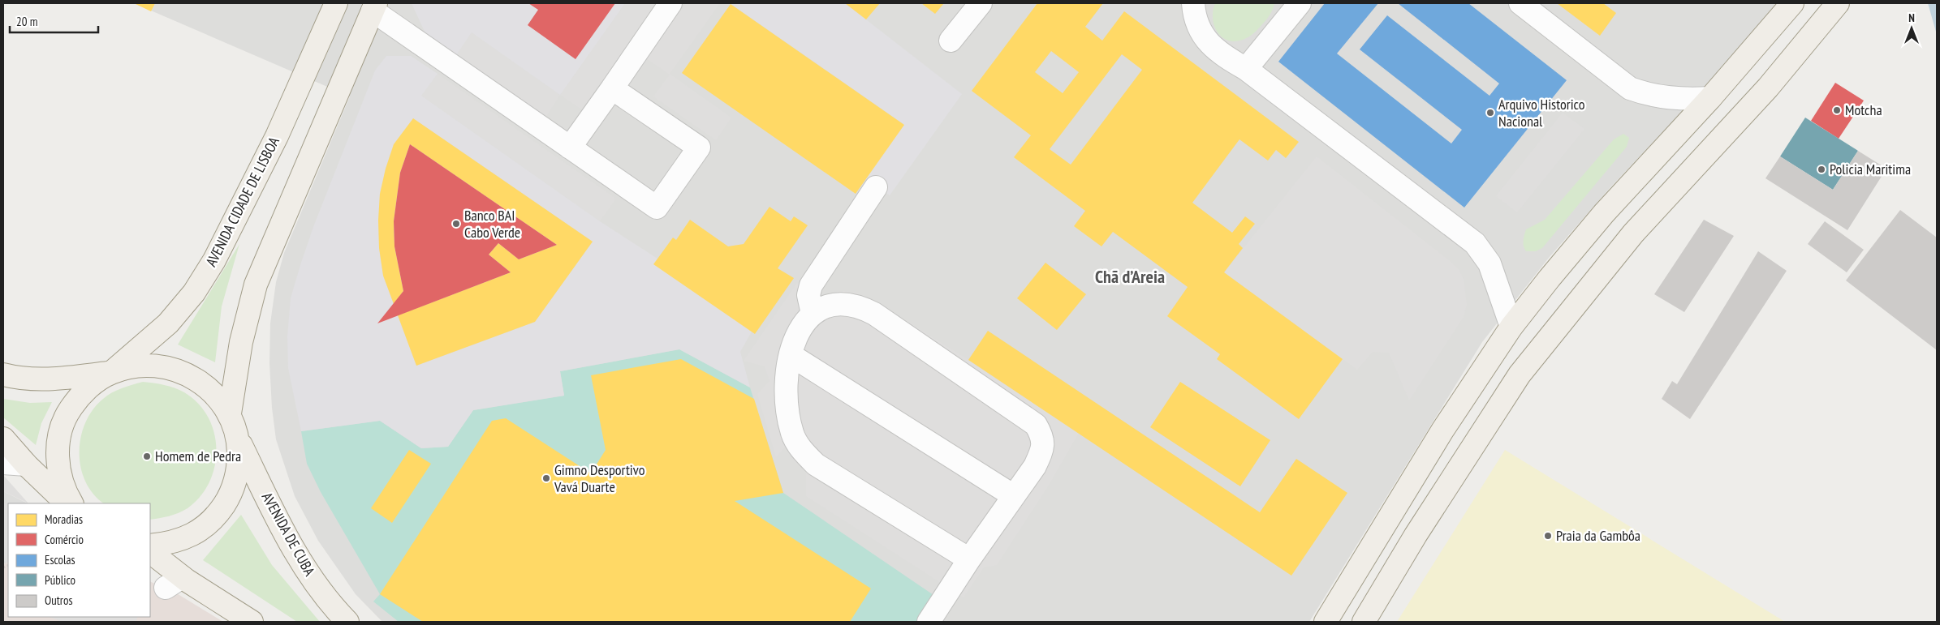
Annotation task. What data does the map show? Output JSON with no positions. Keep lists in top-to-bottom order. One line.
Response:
{"streets":{"main road":["AVENIDA CIDADE DE LISBOA","AVENIDA DE CUBA"]},"districts":["Chã d’Areia"],"places":["Motcha","Arquivo Historico Nacional","Policia Maritima","Banco BAI Cabo Verde","Homem de Pedra","Gimno Desportivo Vavá Duarte","Praia da Gambôa"],"legend":["Moradias","Comércio","Escolas","Público","Outros"],"scale_bar":"20 m","north":"top"}
